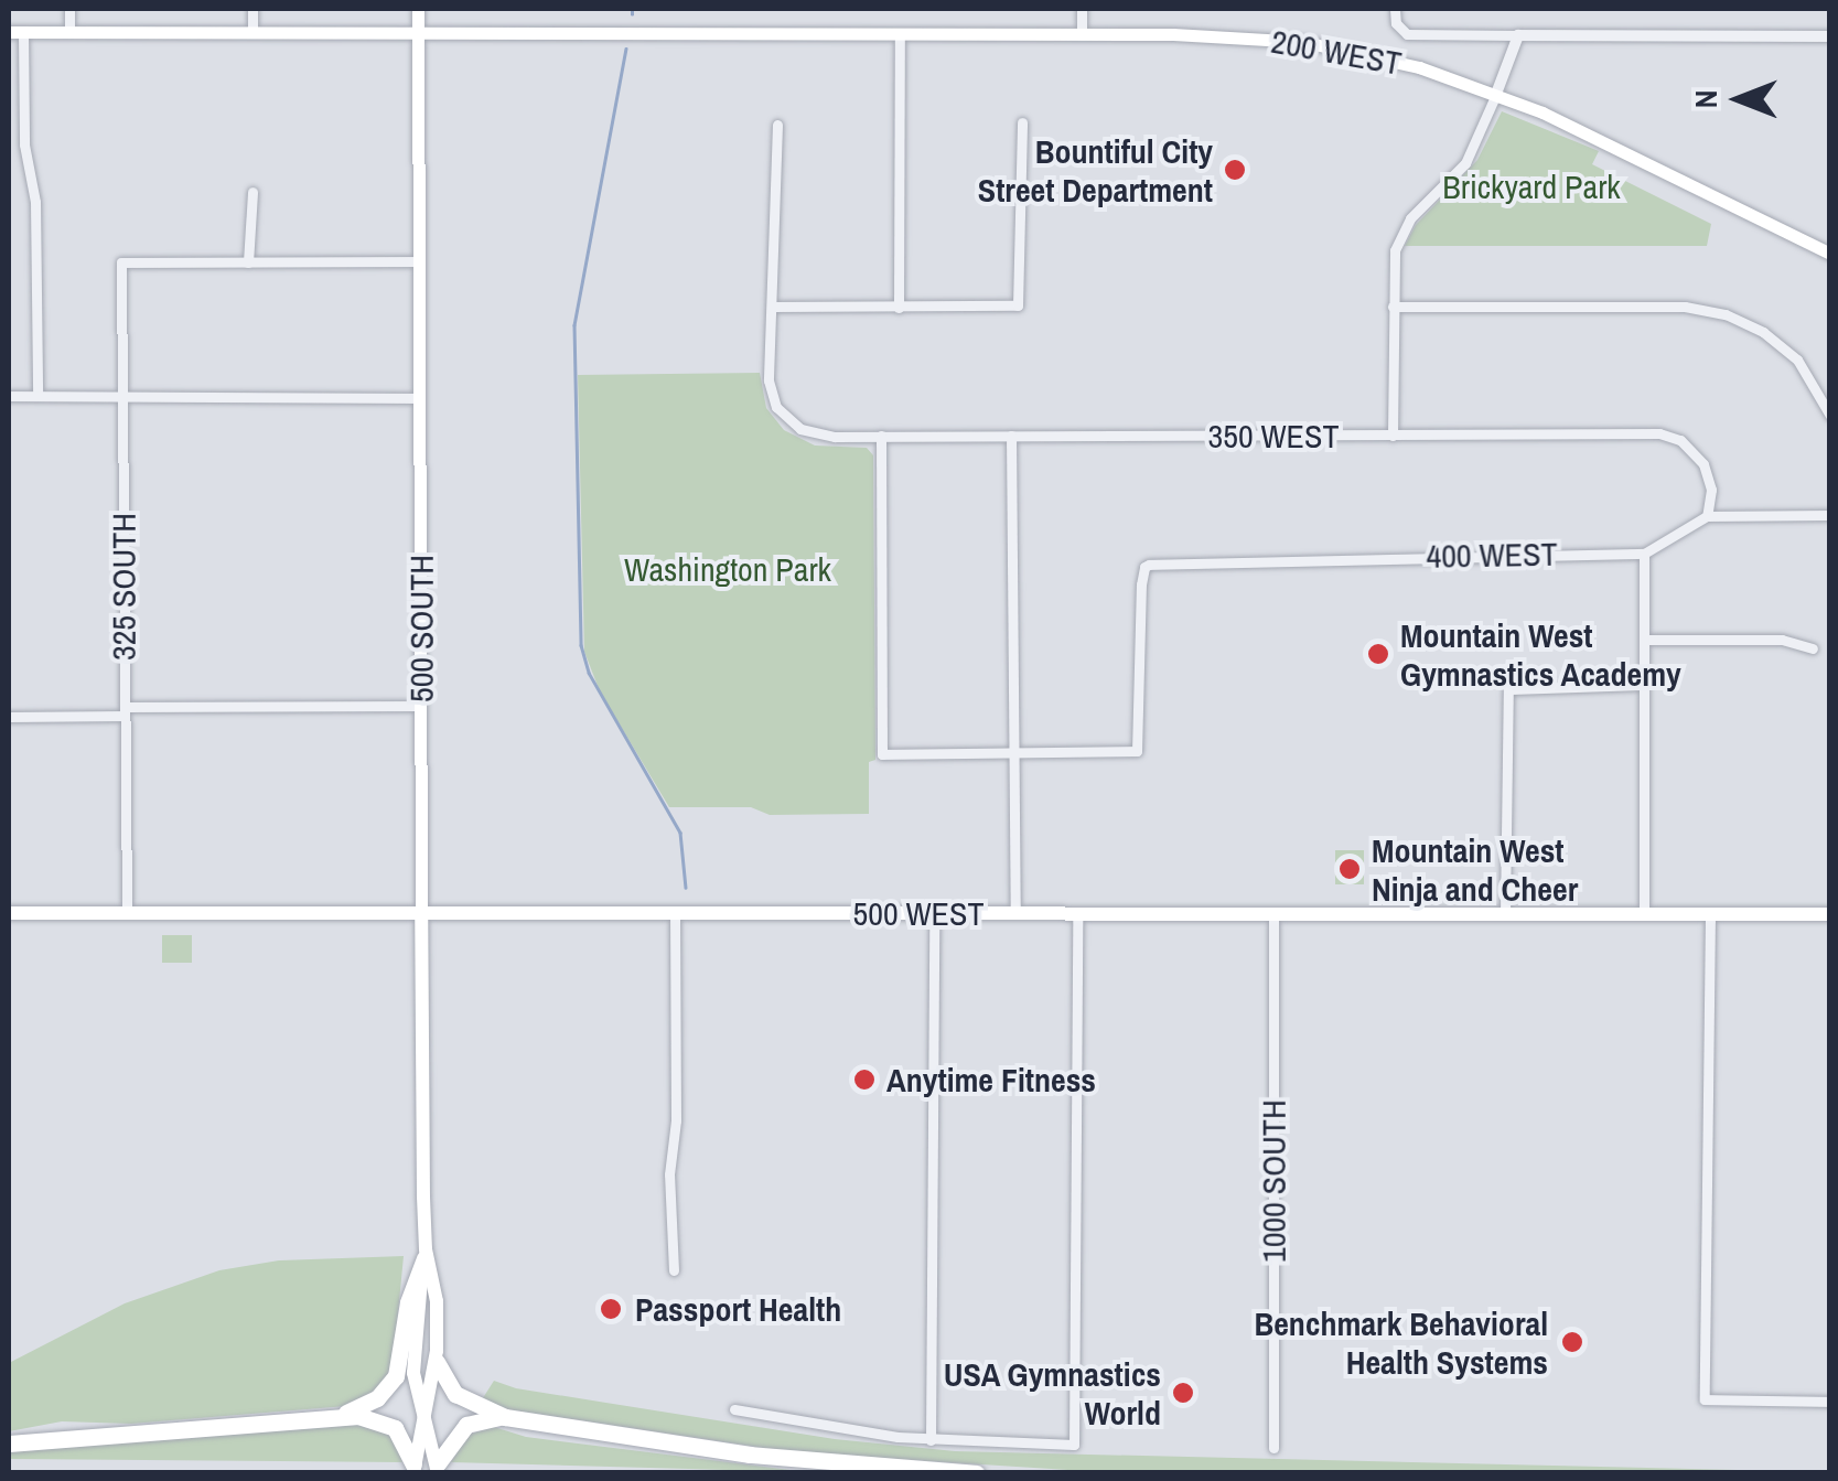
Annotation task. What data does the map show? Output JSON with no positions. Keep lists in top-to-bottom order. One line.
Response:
{"streets":{"main road":["200 WEST","500 SOUTH","500 WEST"],"street":["350 WEST","400 WEST","325 SOUTH","1000 SOUTH"]},"crossings":[["200 WEST","500 SOUTH"],["325 SOUTH","500 WEST"],["500 SOUTH","500 WEST"],["500 WEST","1000 SOUTH"]],"parks":["Brickyard Park","Washington Park"],"places":["Bountiful City Street Department","Mountain West Gymnastics Academy","Mountain West Ninja and Cheer","Anytime Fitness","Passport Health","Benchmark Behavioral Health Systems","USA Gymnastics World"],"north":"left"}
